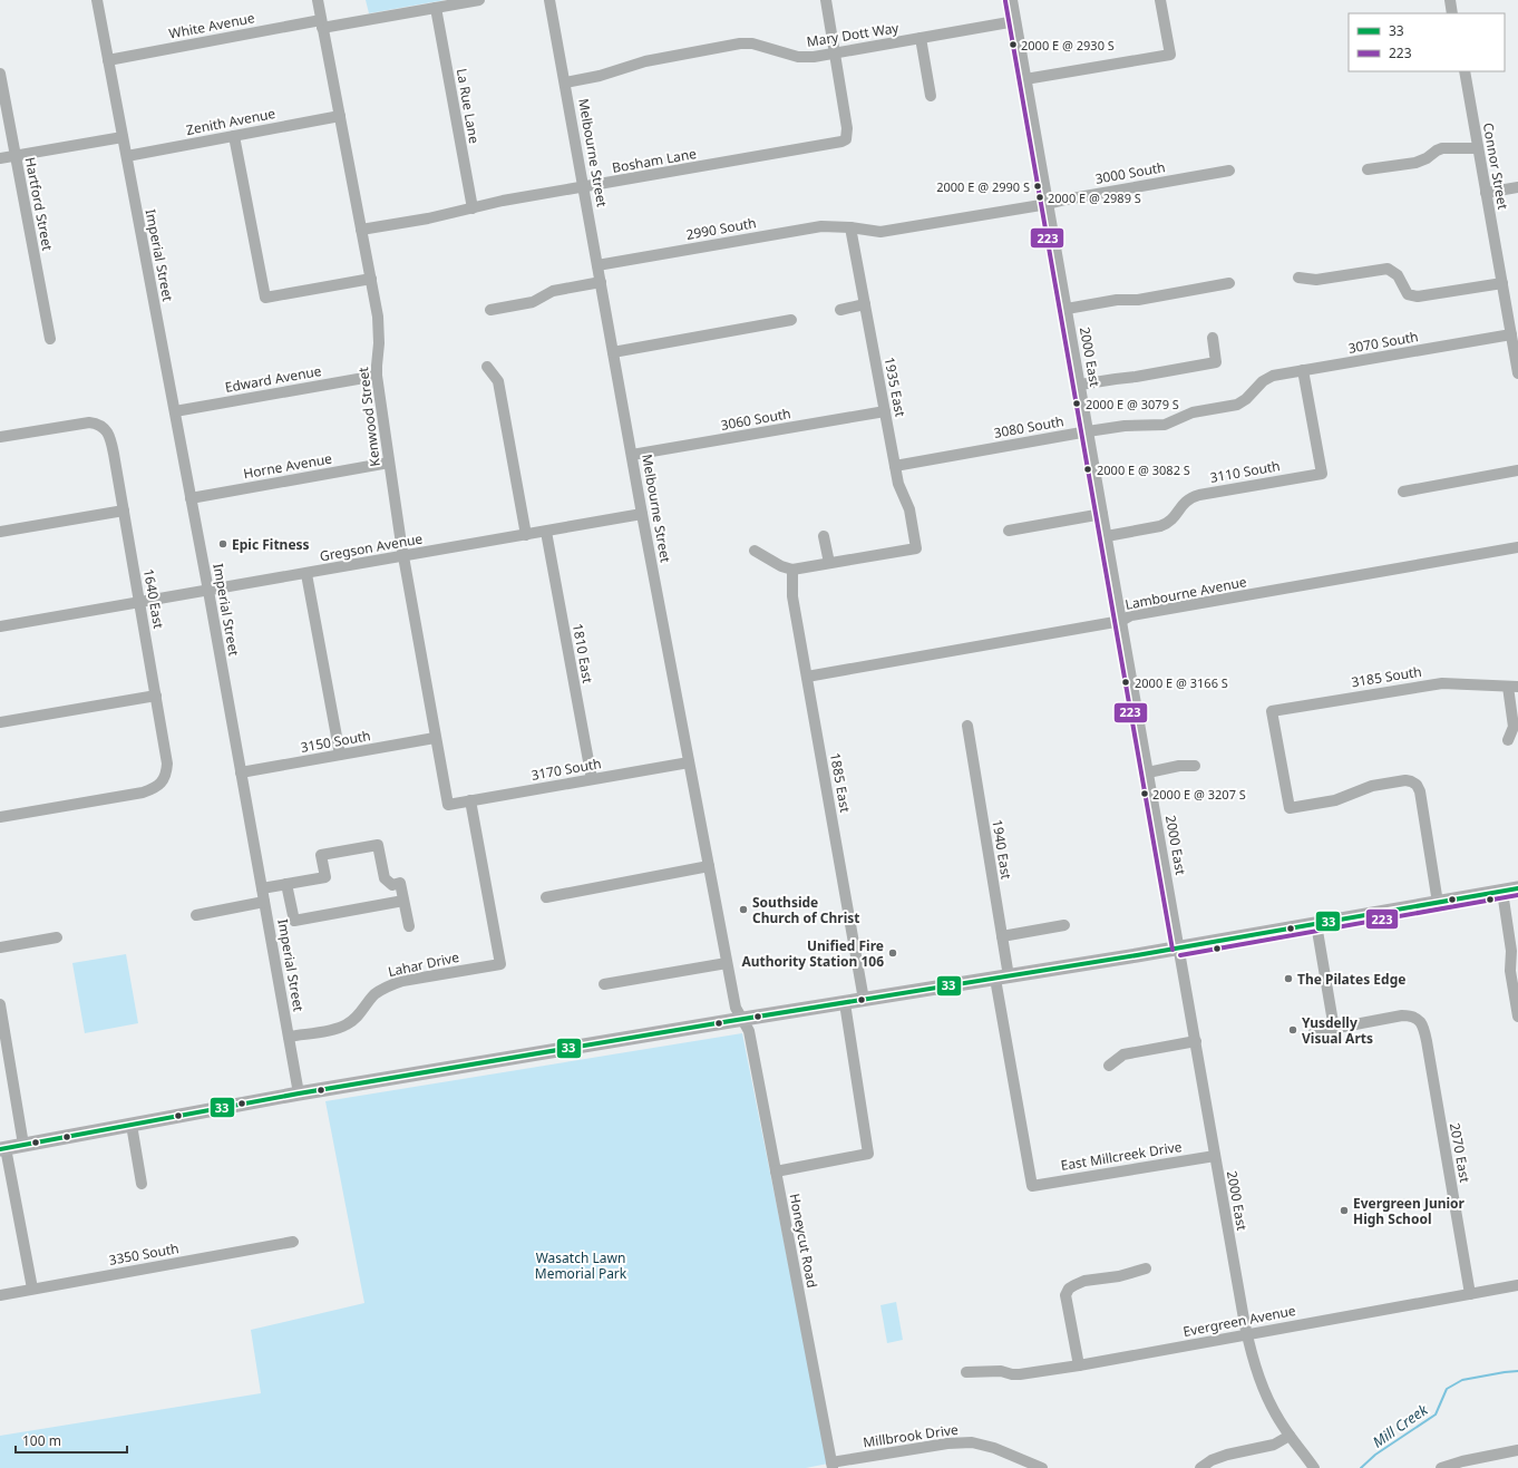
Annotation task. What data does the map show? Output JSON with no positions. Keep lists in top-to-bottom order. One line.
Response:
{"streets":{"street":["White Avenue","Mary Dott Way","La Rue Lane","Zenith Avenue","Melbourne Street","Bosham Lane","Connor Street","3000 South","Hartford Street","2990 South","Imperial Street","3070 South","2000 East","Edward Avenue","1935 East","Kenwood Street","3060 South","3080 South","Horne Avenue","3110 South","Gregson Avenue","Lambourne Avenue","1640 East","1810 East","3185 South","3150 South","3170 South","1885 East","1940 East","Lahar Drive","2070 East","East Millcreek Drive","Honeycut Road","3350 South","Evergreen Avenue","Millbrook Drive"]},"crossings":[["White Avenue","La Rue Lane"],["White Avenue","Imperial Street"],["White Avenue","Kenwood Street"],["Mary Dott Way","Melbourne Street"],["Mary Dott Way","Bosham Lane"],["Mary Dott Way","2000 East"],["La Rue Lane","Bosham Lane"],["Zenith Avenue","Imperial Street"],["Zenith Avenue","Kenwood Street"],["Melbourne Street","Bosham Lane"],["Melbourne Street","2990 South"],["Melbourne Street","3060 South"],["Melbourne Street","Gregson Avenue"],["Melbourne Street","3170 South"],["Melbourne Street","Honeycut Road"],["Bosham Lane","Kenwood Street"],["Connor Street","3070 South"],["3000 South","2990 South"],["3000 South","2000 East"],["3000 South","1935 East"],["2990 South","1935 East"],["Imperial Street","Edward Avenue"],["Imperial Street","Horne Avenue"],["Imperial Street","Gregson Avenue"],["Imperial Street","3150 South"],["Imperial Street","Lahar Drive"],["3070 South","3080 South"],["3070 South","3110 South"],["2000 East","3080 South"],["2000 East","3110 South"],["2000 East","Lambourne Avenue"],["2000 East","East Millcreek Drive"],["2000 East","Evergreen Avenue"],["Edward Avenue","Kenwood Street"],["1935 East","3060 South"],["1935 East","3080 South"],["Kenwood Street","Horne Avenue"],["Kenwood Street","Gregson Avenue"],["Kenwood Street","3150 South"],["Kenwood Street","3170 South"],["Gregson Avenue","1640 East"],["Gregson Avenue","1810 East"],["Lambourne Avenue","1885 East"],["1810 East","3170 South"],["3170 South","Lahar Drive"],["1940 East","East Millcreek Drive"],["2070 East","Evergreen Avenue"],["Honeycut Road","Millbrook Drive"]],"water":["Mill Creek"],"parks":["Wasatch Lawn Memorial Park"],"places":["2000 E @ 2930 S","2000 E @ 2990 S","2000 E @ 2989 S","2000 E @ 3079 S","2000 E @ 3082 S","Epic Fitness","2000 E @ 3166 S","2000 E @ 3207 S","Southside Church of Christ","Unified Fire Authority Station 106","The Pilates Edge","Yusdelly Visual Arts","Evergreen Junior High School"],"lines":["transit line 223","transit line 33"],"legend":["33","223"],"scale_bar":"100 m"}
